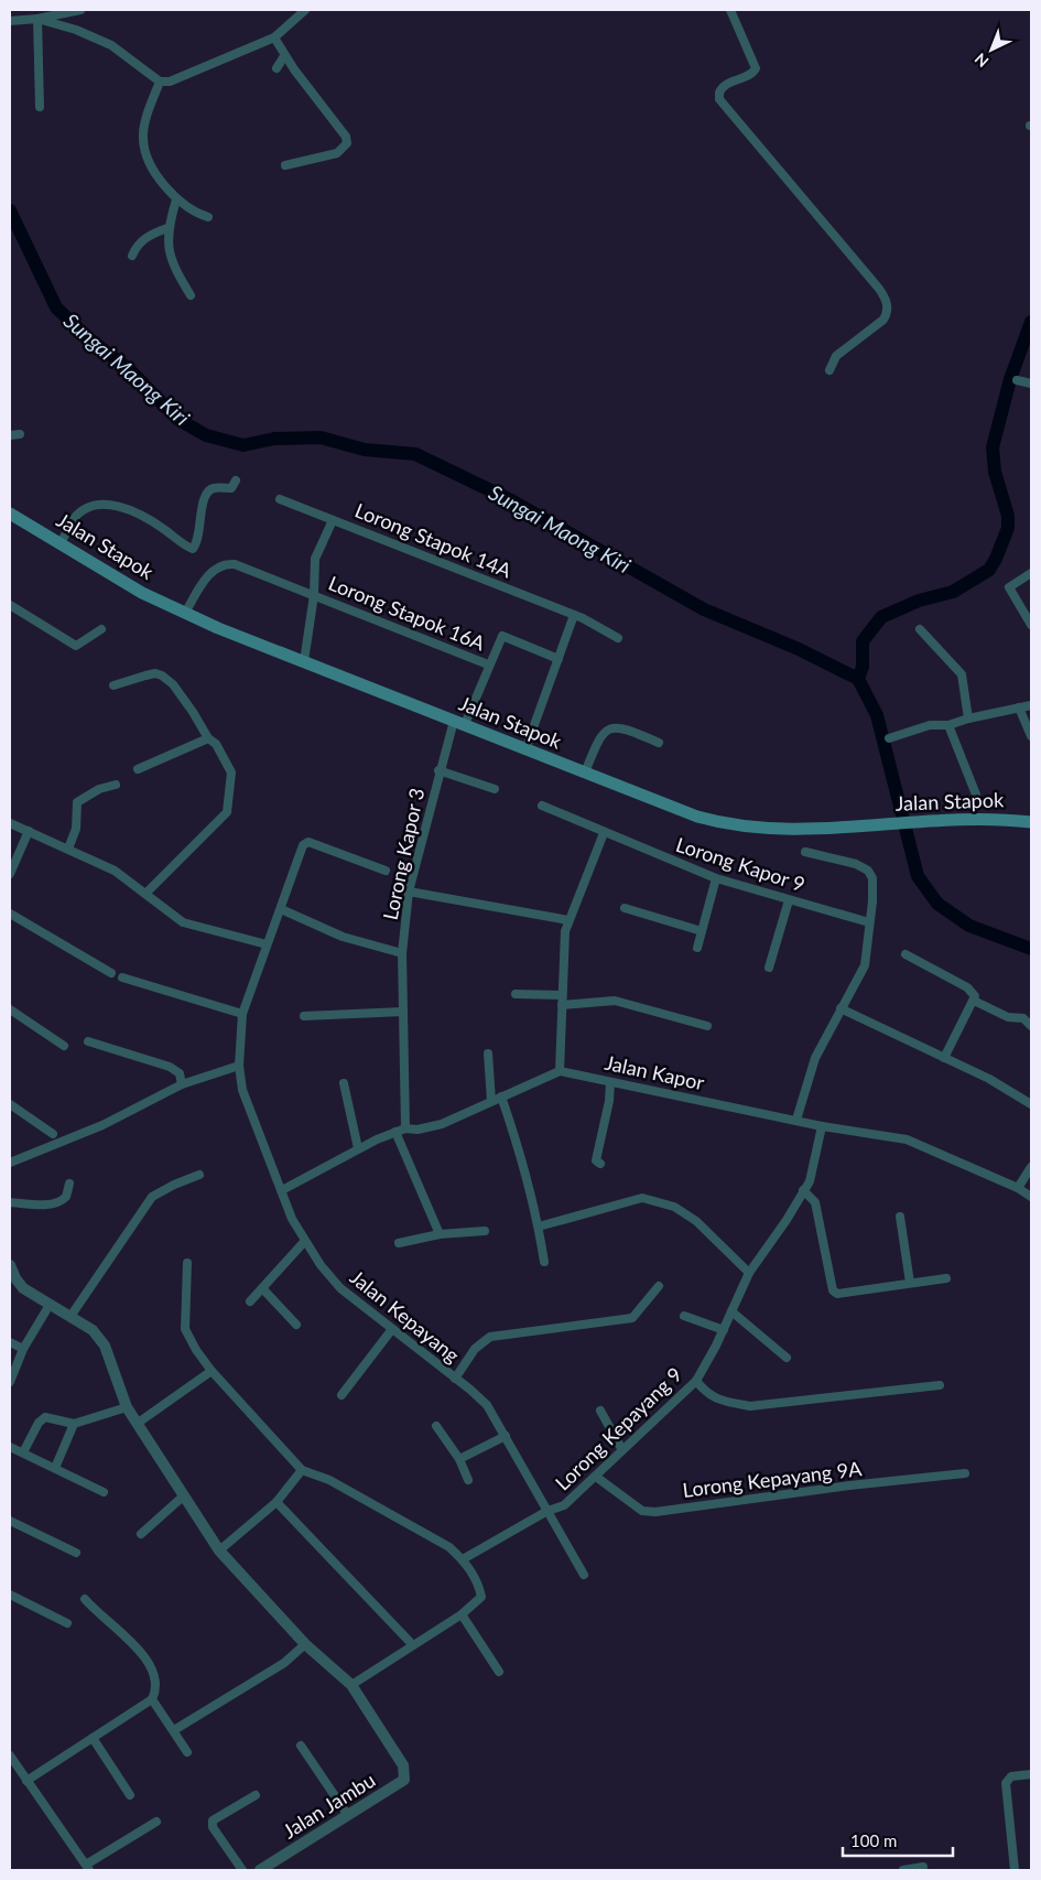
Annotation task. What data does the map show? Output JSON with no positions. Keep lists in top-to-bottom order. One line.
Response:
{"streets":{"main road":["Jalan Stapok"],"street":["Lorong Stapok 14A","Lorong Stapok 16A","Lorong Kapor 3","Lorong Kapor 9","Jalan Kapor","Jalan Kepayang","Lorong Kepayang 9","Lorong Kepayang 9A","Jalan Jambu"]},"crossings":[["Jalan Stapok","Lorong Stapok 16A"],["Jalan Stapok","Lorong Kapor 3"],["Lorong Stapok 16A","Lorong Kapor 3"],["Lorong Kapor 9","Jalan Kapor"],["Jalan Kapor","Lorong Kepayang 9"],["Jalan Kepayang","Lorong Kepayang 9"],["Lorong Kepayang 9","Lorong Kepayang 9A"]],"water":["Sungai Maong Kiri"],"scale_bar":"100 m","north":"bottom left"}
